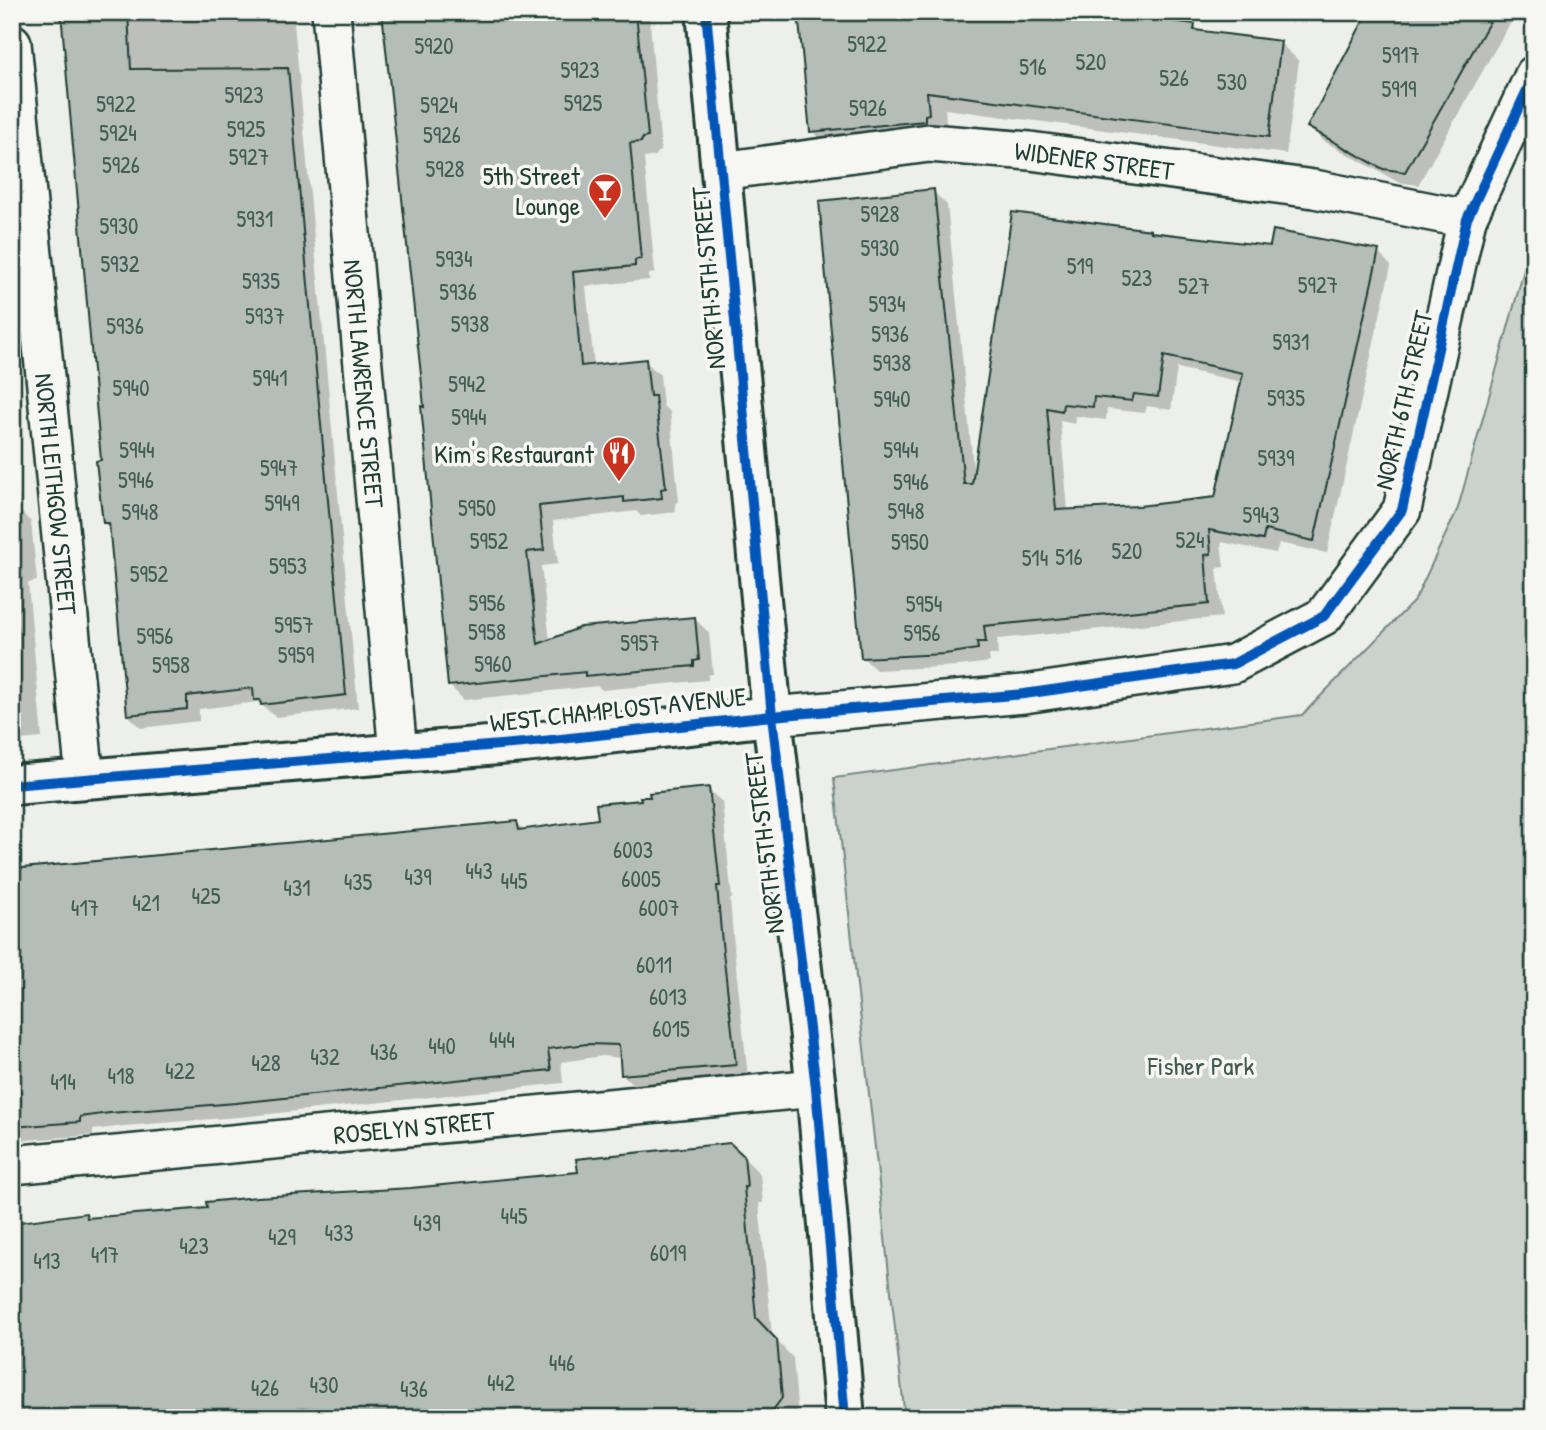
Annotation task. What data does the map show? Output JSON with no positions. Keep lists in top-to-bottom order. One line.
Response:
{"streets":{"street":["WIDENER STREET","NORTH 5TH STREET","NORTH LAWRENCE STREET","NORTH 6TH STREET","NORTH LEITHGOW STREET","WEST CHAMPLOST AVENUE","ROSELYN STREET"]},"crossings":[["WIDENER STREET","NORTH 5TH STREET"],["WIDENER STREET","NORTH 6TH STREET"],["NORTH 5TH STREET","WEST CHAMPLOST AVENUE"],["NORTH 5TH STREET","ROSELYN STREET"],["NORTH LAWRENCE STREET","WEST CHAMPLOST AVENUE"],["NORTH 6TH STREET","WEST CHAMPLOST AVENUE"],["NORTH LEITHGOW STREET","WEST CHAMPLOST AVENUE"]],"parks":["Fisher Park"],"places":{"bar":["5th Street Lounge"],"restaurant":["Kim's Restaurant"]},"house_numbers":["5922","5920","5917","520","516","5923","526","530","5919","5923","5925","5922","5924","5926","5925","5924","5926","5927","5926","5928","5928","5931","5930","5930","5934","5932","519","523","5935","5927","527","5936","5934","5937","5938","5936","5936","5931","5938","5941","5942","5940","5935","5940","5944","5944","5944","5939","5947","5946","5946","5949","5950","5948","5948","5943","524","5952","5950","520","516","514","5953","5952","5956","5954","5957","5958","5956","5956","5957","5959","5960","5958","6003","443","439","6005","445","435","431","425","421","417","6007","6011","6013","6015","444","440","436","432","428","422","418","414","445","439","433","429","423","6019","417","413","446","442","430","426","436"]}
